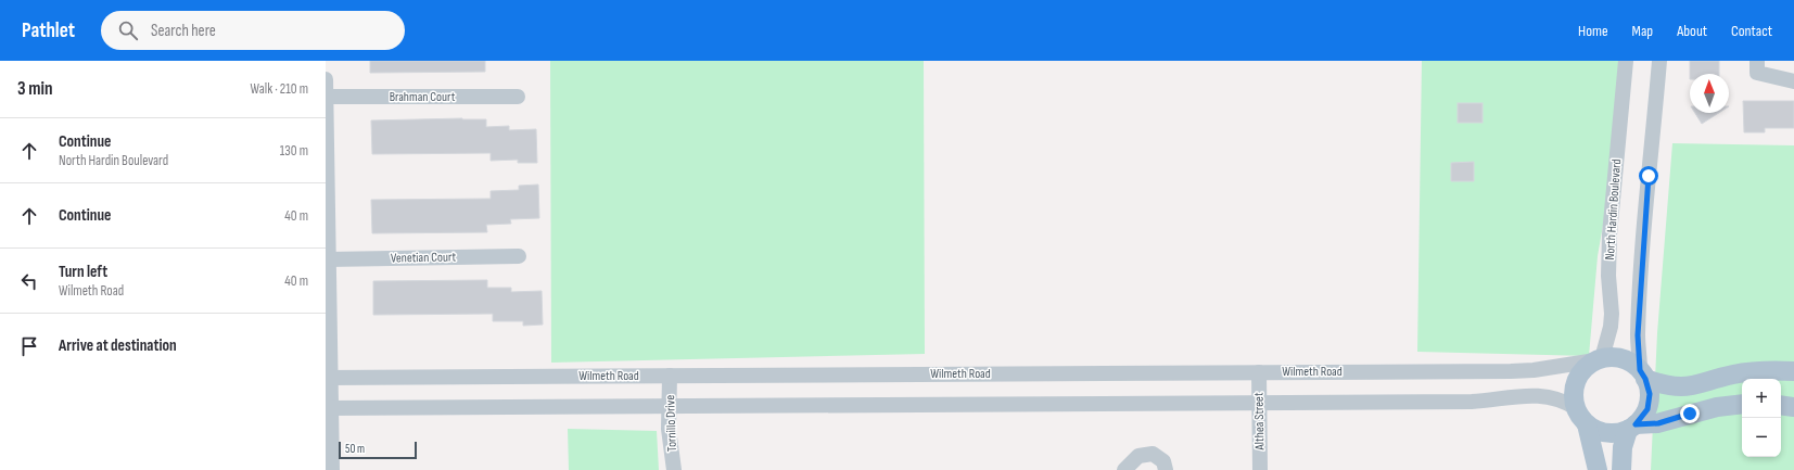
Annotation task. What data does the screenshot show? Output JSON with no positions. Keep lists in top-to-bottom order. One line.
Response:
{"streets":{"street":["Brahman Court","North Hardin Boulevard","Venetian Court","Wilmeth Road","Althea Street","Tornillo Drive"]},"crossings":[["North Hardin Boulevard","Wilmeth Road"],["Wilmeth Road","Althea Street"],["Wilmeth Road","Tornillo Drive"]],"scale_bar":"50 m","north":"top","page":{"header":"Pathlet","search":"Search here","nav":["Home","Map","About","Contact"],"heading":["3 min","Walk · 210 m"],"list":[["Continue","North Hardin Boulevard","130 m"],["Continue","40 m"],["Turn left","Wilmeth Road","40 m"],"Arrive at destination"],"map_buttons":["+","−"],"scale":"50 m"}}
